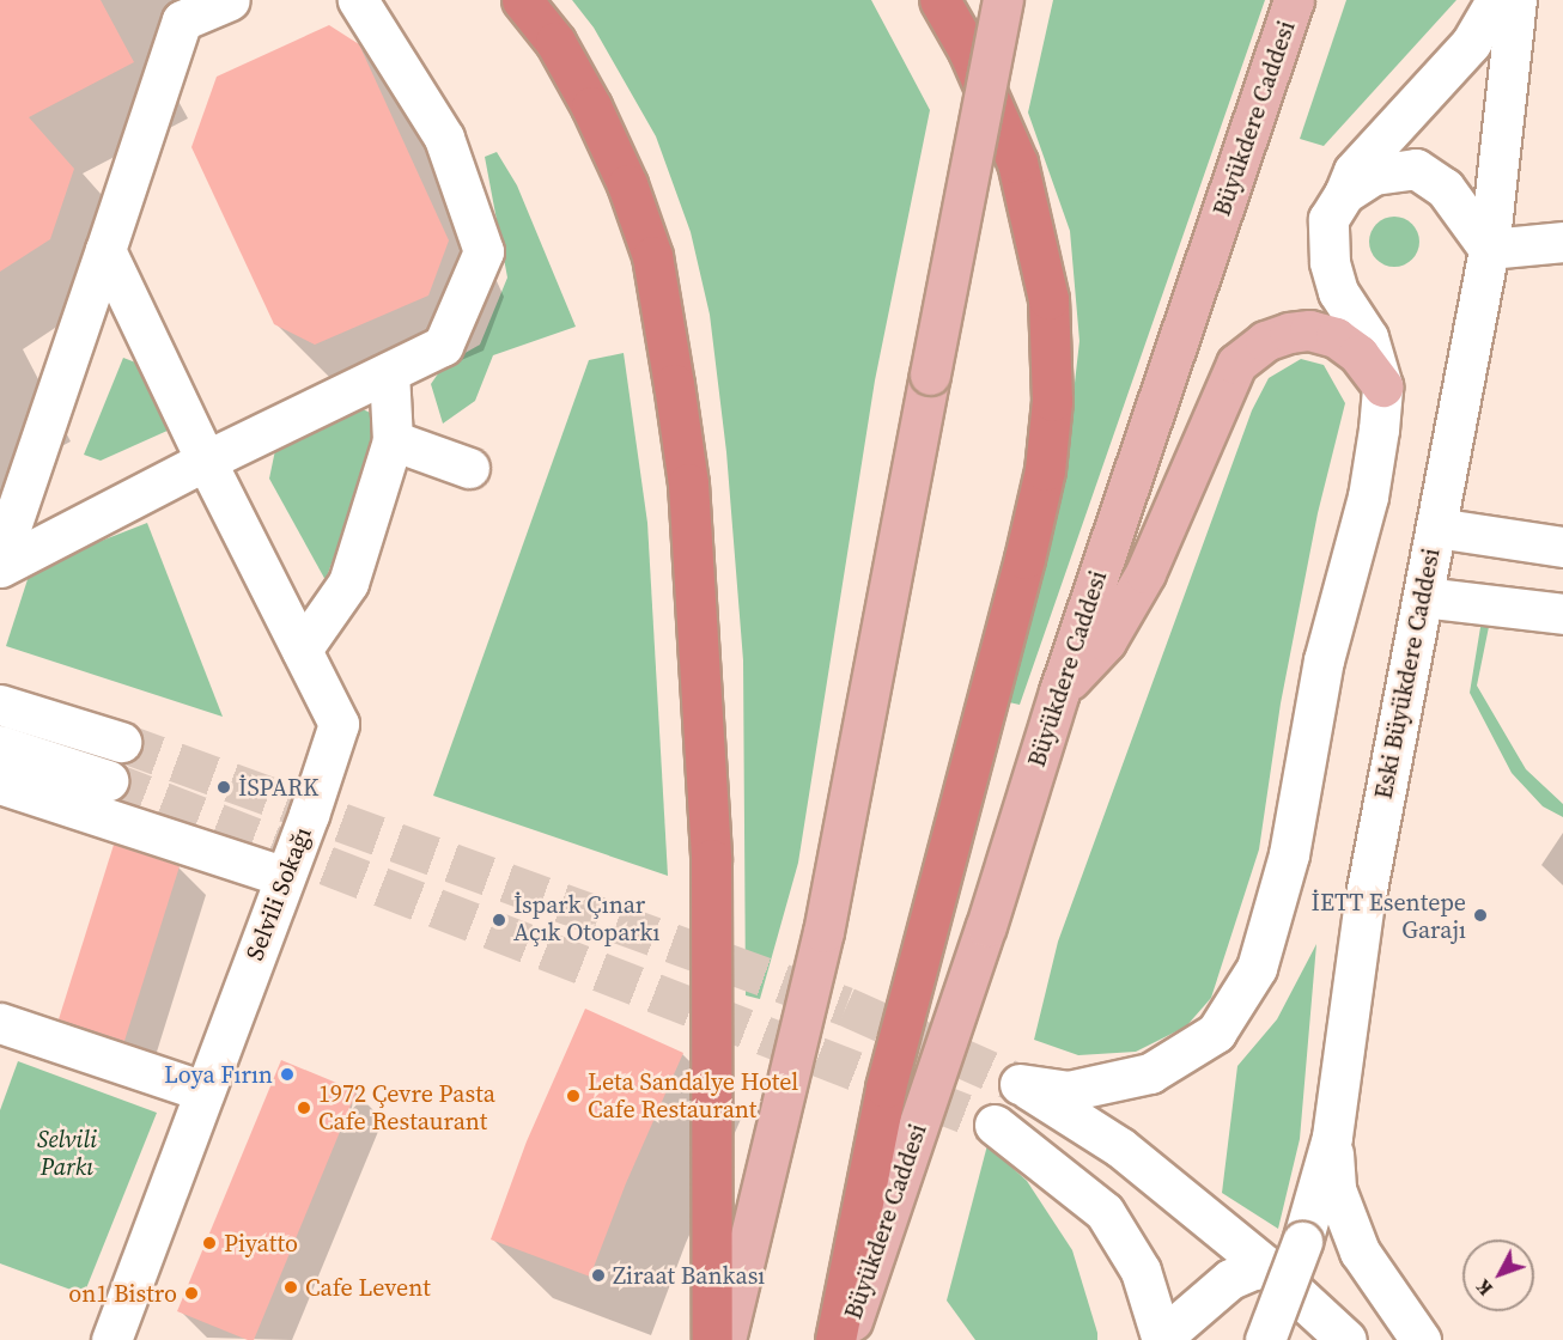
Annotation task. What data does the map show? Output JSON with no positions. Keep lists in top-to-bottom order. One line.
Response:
{"streets":{"main road":["Büyükdere Caddesi"],"street":["Eski Büyükdere Caddesi","Selvili Sokağı"]},"parks":["Selvili Parkı"],"places":["İSPARK","İETT Esentepe Garajı","İspark Çınar Açık Otoparkı","Loya Fırın","Leta Sandalye Hotel Cafe Restaurant","1972 Çevre Pasta Cafe Restaurant","Piyatto","Ziraat Bankası","Cafe Levent","on1 Bistro"],"north":"bottom left"}
